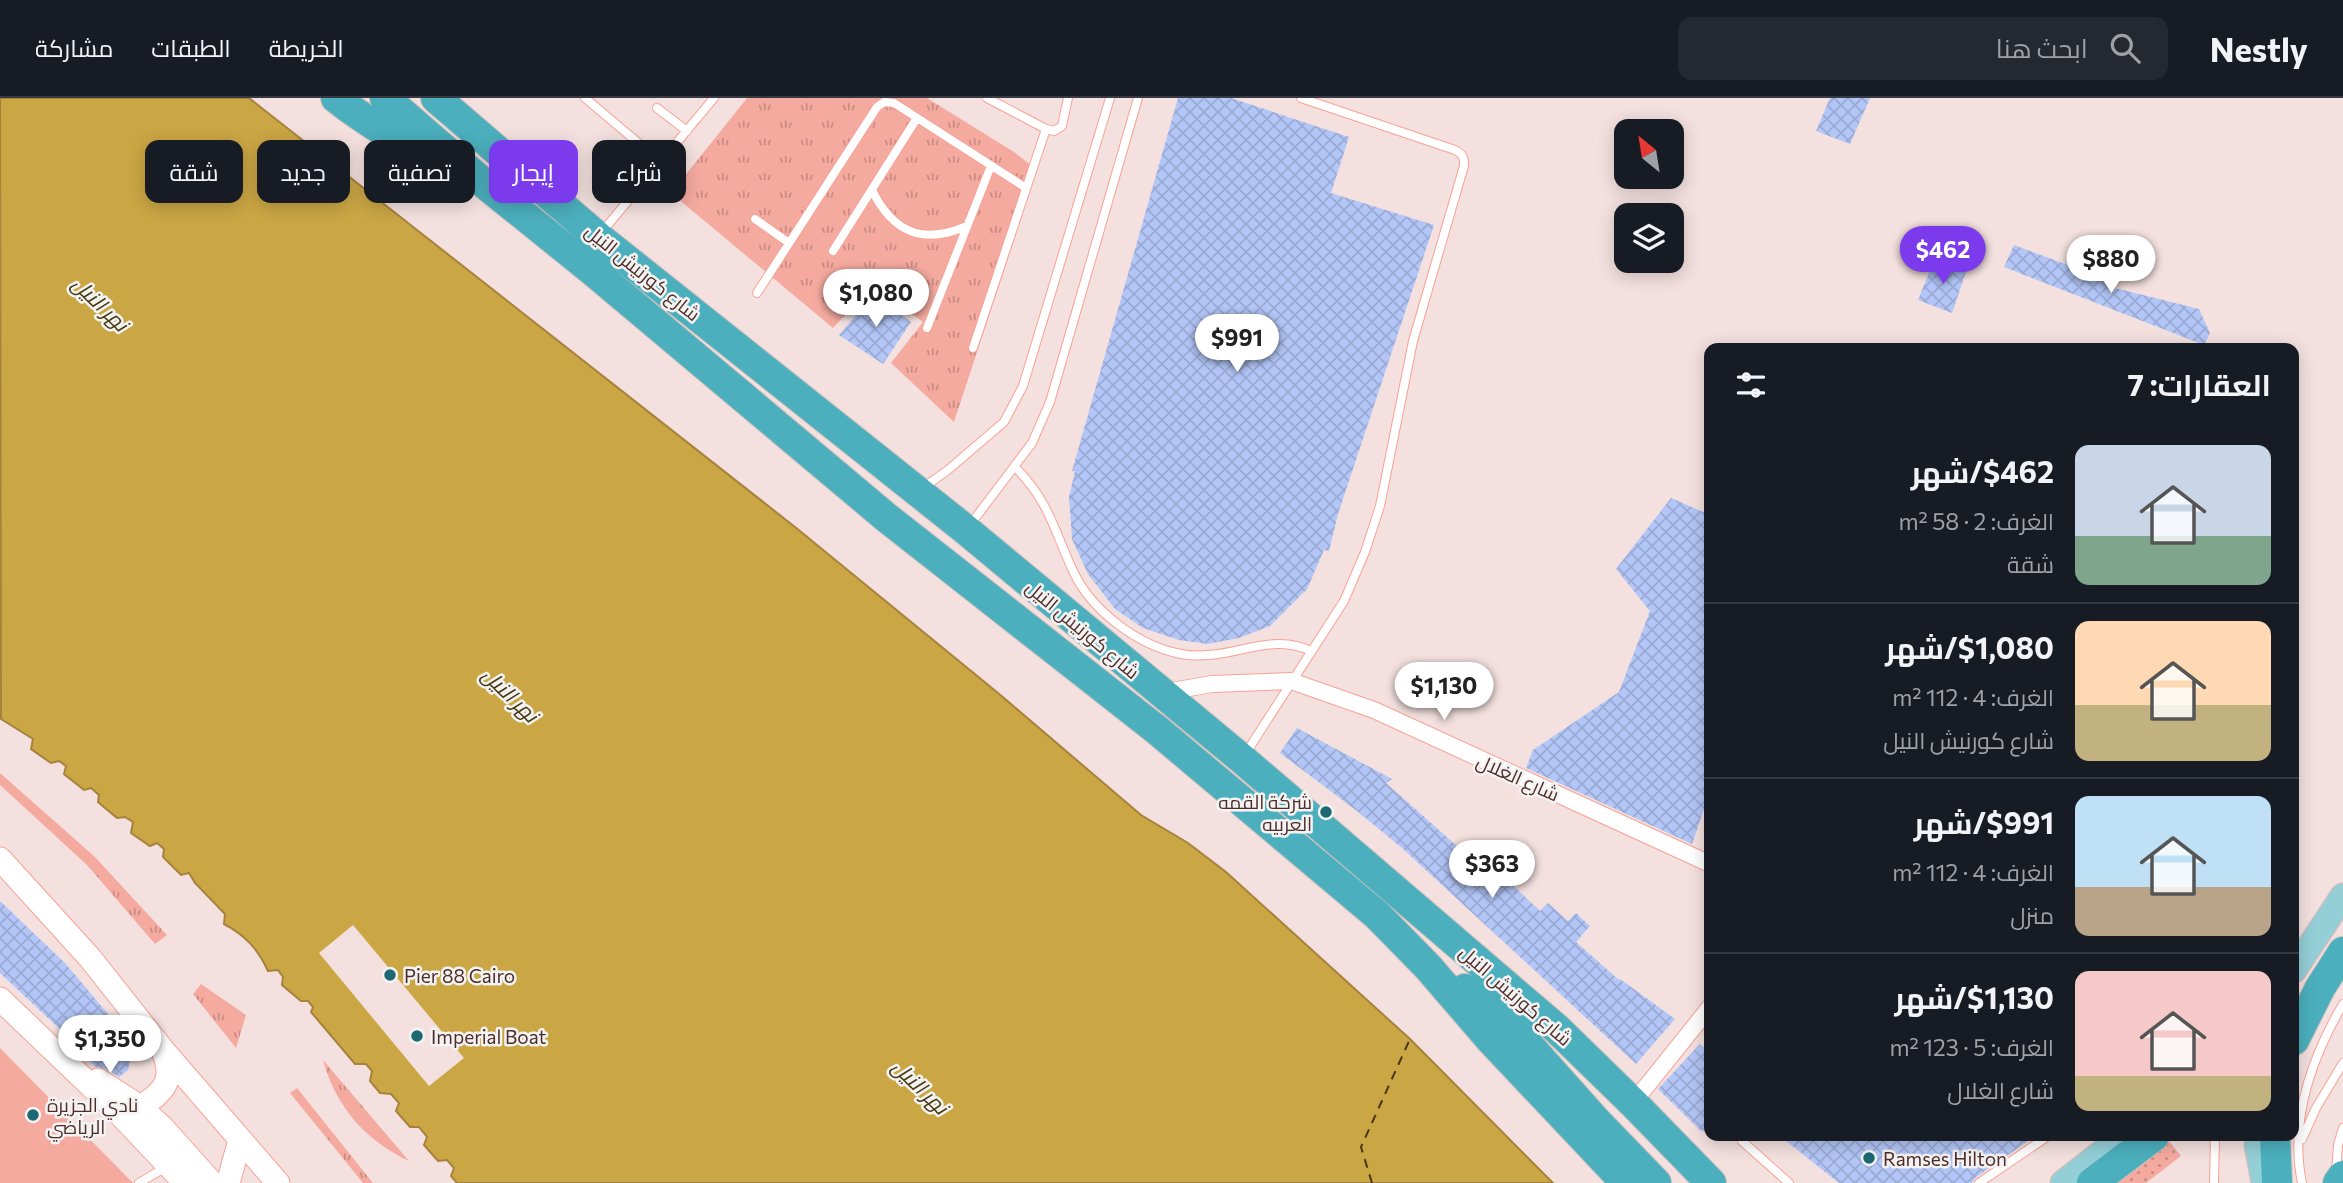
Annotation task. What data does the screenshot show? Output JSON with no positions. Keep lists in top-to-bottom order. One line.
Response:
{"streets":{"highway":["شارع كورنيش النيل"],"street":["شارع الغلال"]},"crossings":[["شارع كورنيش النيل","شارع الغلال"]],"water":["نهر النيل"],"places":["شركة القمه العربيه","Pier 88 Cairo","Imperial Boat","نادي الجزيرة الرياضي","Ramses Hilton"],"north":"top left","page":{"header":"Nestly","search":"ابحث هنا","nav":["الخريطة","الطبقات","مشاركة"],"chip":["شراء","إيجار","تصفية","جديد","شقة"],"price":["$462","$880","$1,080","$991","$1,130","$363","$1,350"],"heading":"العقارات: 7","list":[{"name":"$462/شهر","note":"الغرف: 2 · 58 m² · شقة"},{"name":"$1,080/شهر","note":"الغرف: 4 · 112 m² · شارع كورنيش النيل"},{"name":"$991/شهر","note":"الغرف: 4 · 112 m² · منزل"},{"name":"$1,130/شهر","note":"الغرف: 5 · 123 m² · شارع الغلال"}]}}
